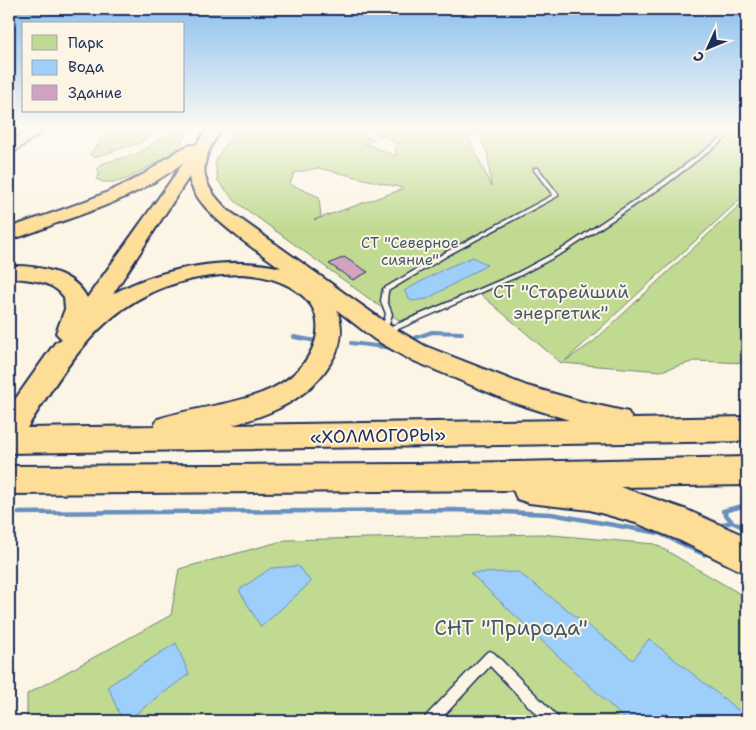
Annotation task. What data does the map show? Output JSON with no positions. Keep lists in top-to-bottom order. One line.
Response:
{"streets":{"highway":["«ХОЛМОГОРЫ»"]},"parks":["СТ \"Северное сияние\"","СТ \"Старейший энергетик\"","СНТ \"Природа\""],"legend":["Парк","Вода","Здание"],"north":"bottom left"}
